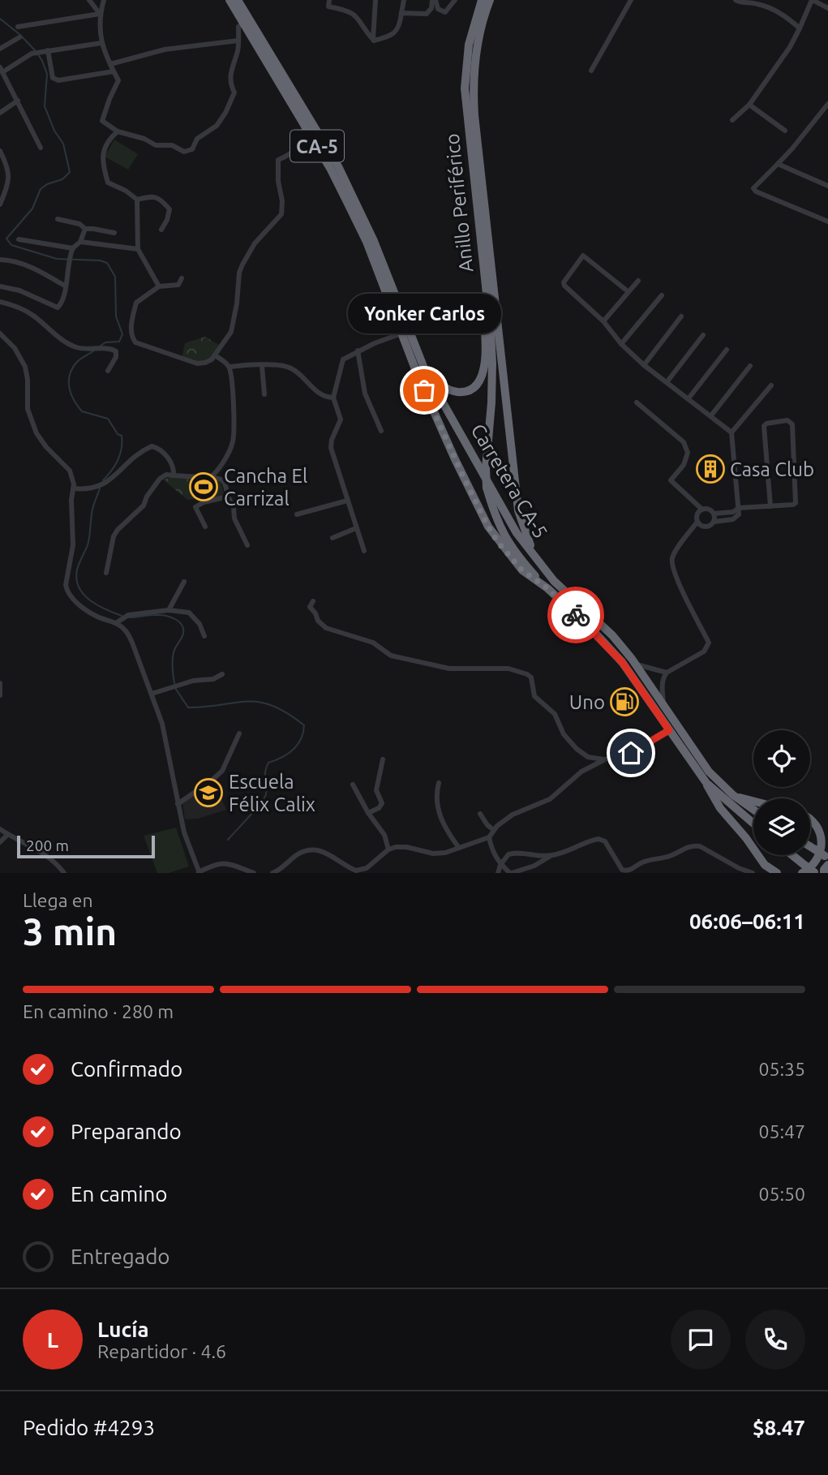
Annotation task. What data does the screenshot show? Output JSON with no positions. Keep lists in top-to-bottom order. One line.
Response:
{"streets":{"highway":["CA-5","Anillo Periférico","Carretera CA-5"]},"crossings":[["CA-5","Carretera CA-5"],["Anillo Periférico","Carretera CA-5"]],"places":{"other":["Yonker Carlos"],"building":["Casa Club"],"sports":["Cancha El Carrizal"],"fuel station":["Uno"],"school or university":["Escuela Félix Calix"]},"scale_bar":"200 m","page":{"bubble":"Yonker Carlos","scale":"200 m","heading":["3 min","Llega en","06:06–06:11"],"panel":["Lucía","Repartidor · 4.6","Pedido #4293","$8.47"],"bar":"En camino · 280 m","list":[["Confirmado","05:35"],["Preparando","05:47"],["En camino","05:50"],"Entregado"],"round":"L"}}
